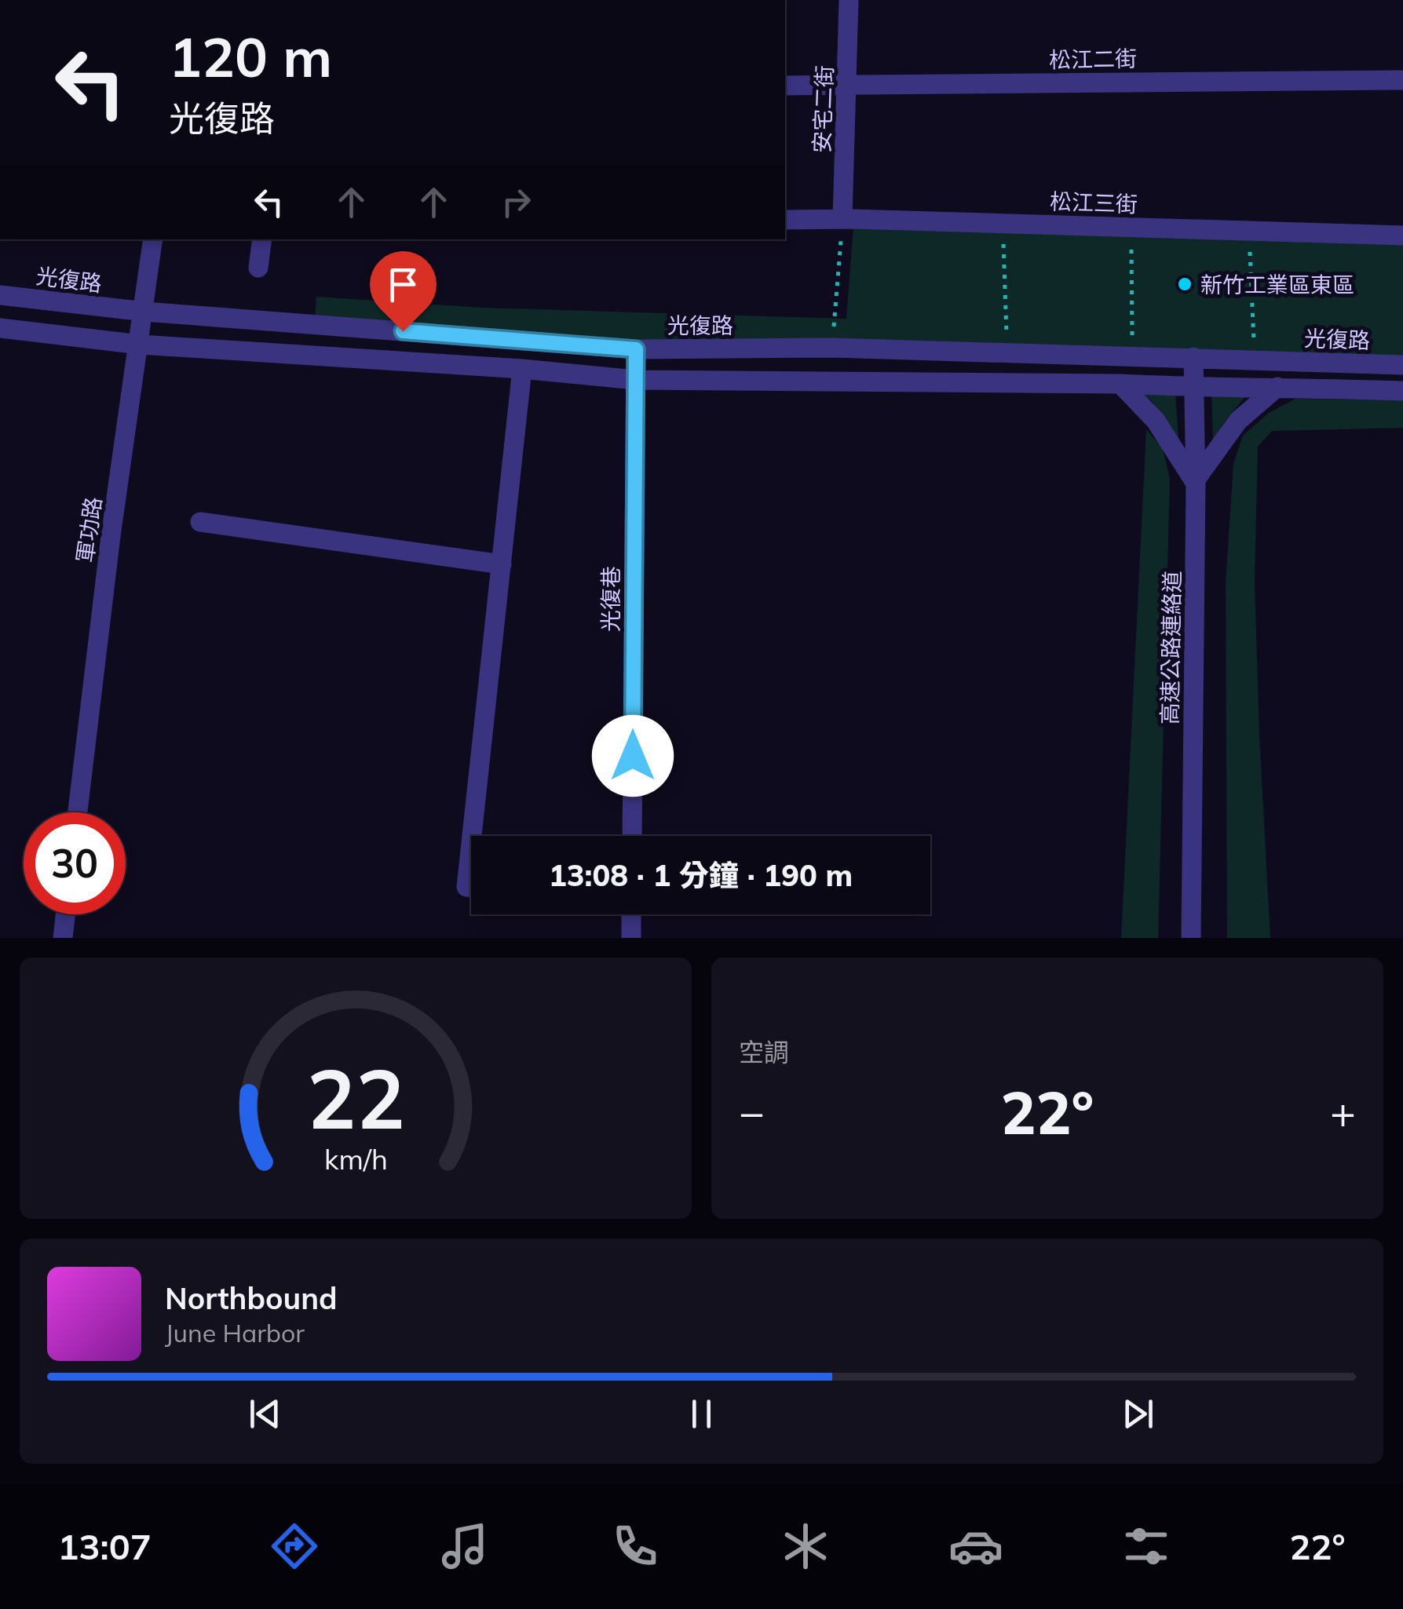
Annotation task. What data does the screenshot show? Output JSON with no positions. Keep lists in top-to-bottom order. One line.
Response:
{"streets":{"street":["松江二街","安宅二街","松江三街","光復路","軍功路","光復巷","高速公路連絡道"]},"crossings":[["松江二街","安宅二街"],["安宅二街","松江三街"],["光復路","軍功路"],["光復路","光復巷"],["光復路","高速公路連絡道"]],"places":["新竹工業區東區"],"page":{"turn":["120 m","光復路"],"limit":"30","trip":"13:08 · 1 分鐘 · 190 m","tile":"空調","heat":["−","22°","+"],"song":["Northbound","June Harbor"],"tabs":["13:07","22°"],"gauge":["22","km/h"]}}
